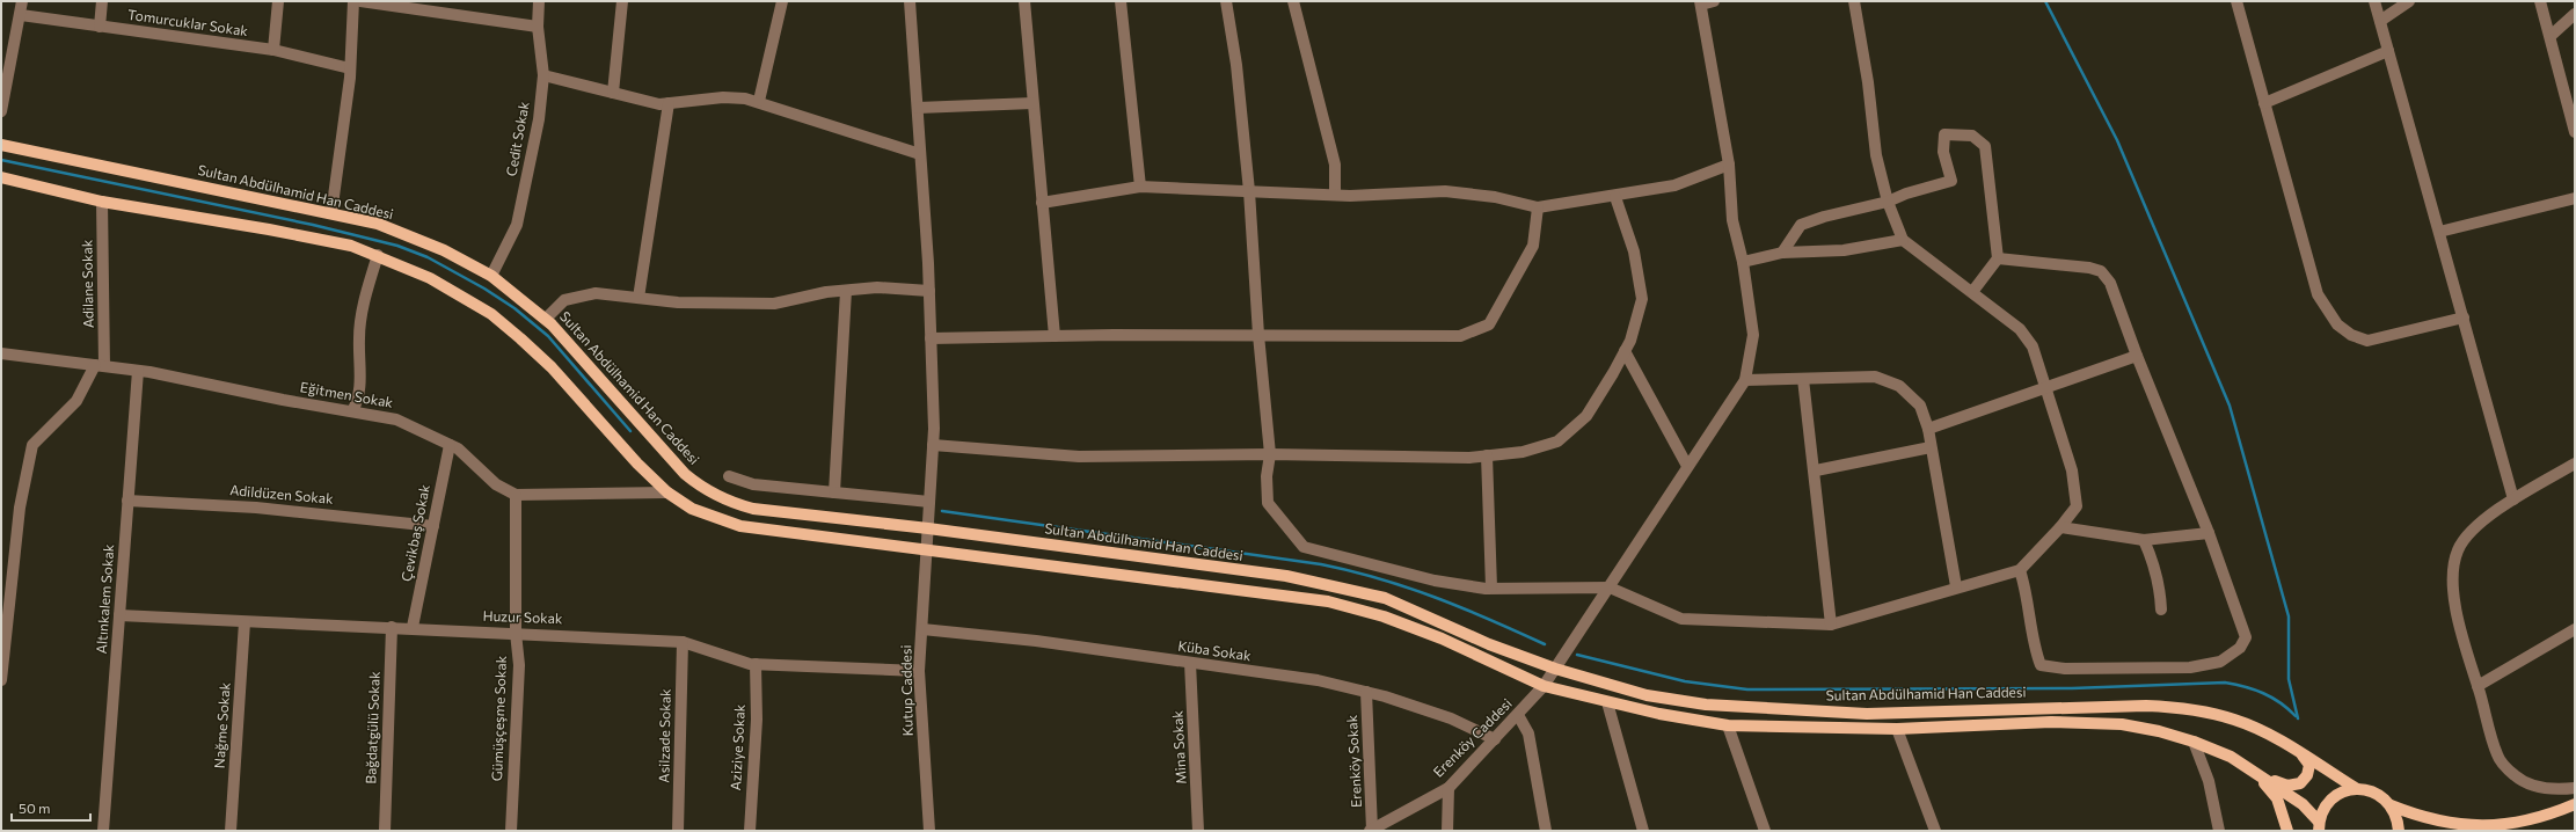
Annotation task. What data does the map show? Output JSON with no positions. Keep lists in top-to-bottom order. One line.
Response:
{"streets":{"main road":["Sultan Abdülhamid Han Caddesi"],"street":["Tomurcuklar Sokak","Cedit Sokak","Adilane Sokak","Eğitmen Sokak","Adildüzen Sokak","Çevikbaş Sokak","Altınkalem Sokak","Huzur Sokak","Küba Sokak","Kutup Caddesi","Gümüşçeşme Sokak","Nağme Sokak","Bağdatgülü Sokak","Asilzade Sokak","Erenköy Caddesi","Aziziye Sokak","Mina Sokak","Erenköy Sokak"]},"crossings":[["Cedit Sokak","Sultan Abdülhamid Han Caddesi"],["Sultan Abdülhamid Han Caddesi","Kutup Caddesi"],["Sultan Abdülhamid Han Caddesi","Erenköy Caddesi"],["Adilane Sokak","Eğitmen Sokak"],["Eğitmen Sokak","Çevikbaş Sokak"],["Eğitmen Sokak","Altınkalem Sokak"],["Eğitmen Sokak","Gümüşçeşme Sokak"],["Adildüzen Sokak","Çevikbaş Sokak"],["Adildüzen Sokak","Altınkalem Sokak"],["Çevikbaş Sokak","Huzur Sokak"],["Altınkalem Sokak","Huzur Sokak"],["Huzur Sokak","Kutup Caddesi"],["Huzur Sokak","Gümüşçeşme Sokak"],["Huzur Sokak","Nağme Sokak"],["Huzur Sokak","Bağdatgülü Sokak"],["Huzur Sokak","Asilzade Sokak"],["Huzur Sokak","Aziziye Sokak"],["Küba Sokak","Kutup Caddesi"],["Küba Sokak","Erenköy Caddesi"],["Küba Sokak","Mina Sokak"],["Küba Sokak","Erenköy Sokak"],["Erenköy Caddesi","Erenköy Sokak"]],"scale_bar":"50 m"}
